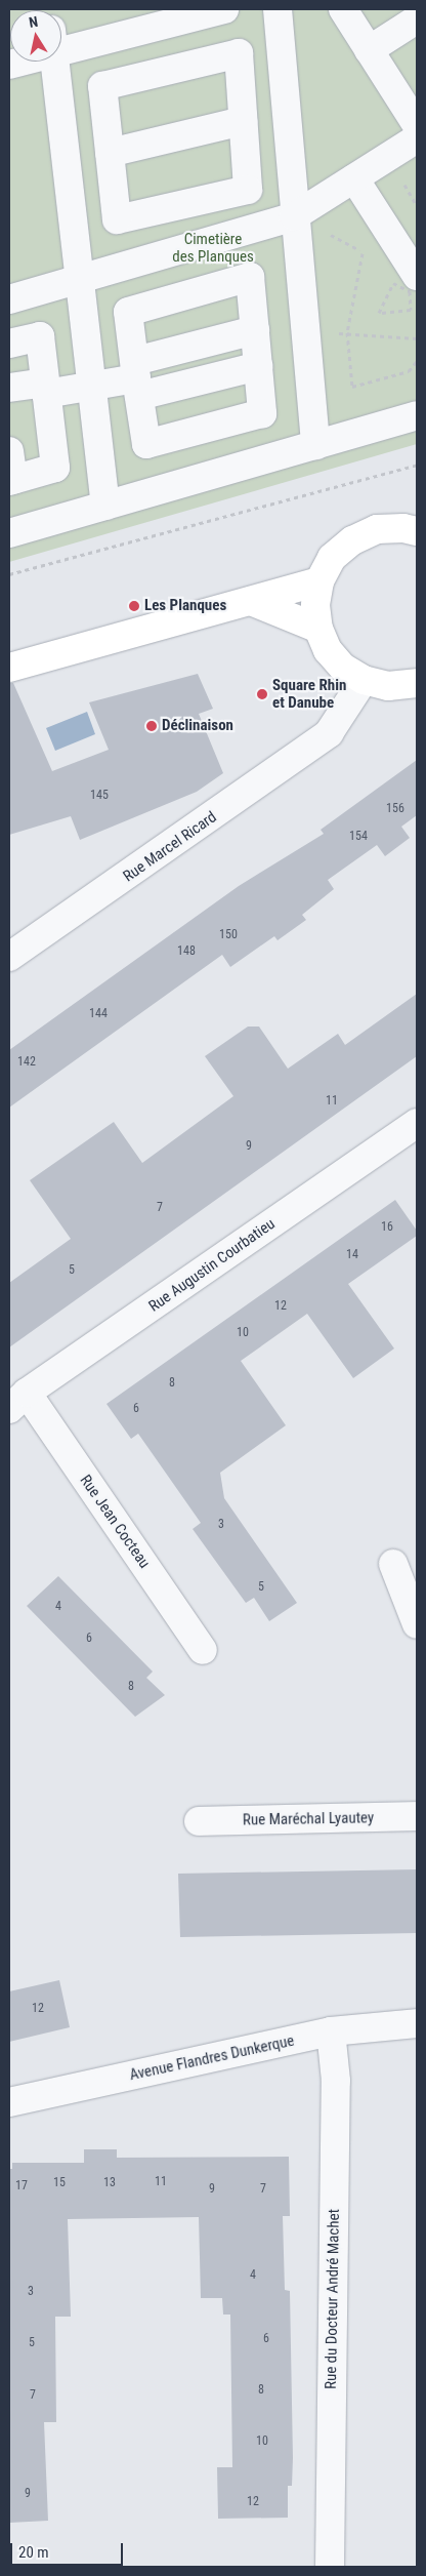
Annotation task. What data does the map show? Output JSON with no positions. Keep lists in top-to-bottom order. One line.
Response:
{"streets":{"street":["Rue Marcel Ricard","Rue Augustin Courbatieu","Rue Jean Cocteau","Rue Maréchal Lyautey","Avenue Flandres Dunkerque","Rue du Docteur André Machet"]},"crossings":[["Rue Augustin Courbatieu","Rue Jean Cocteau"],["Avenue Flandres Dunkerque","Rue du Docteur André Machet"]],"parks":["Cimetière des Planques"],"places":["Les Planques","Square Rhin et Danube","Déclinaison"],"house_numbers":["145","156","154","150","148","144","142","11","9","7","16","14","5","12","10","8","6","3","5","4","6","8","12","11","15","13","17","9","7","4","3","6","5","8","7","10","9","12"],"scale_bar":"20 m","north":"top"}
